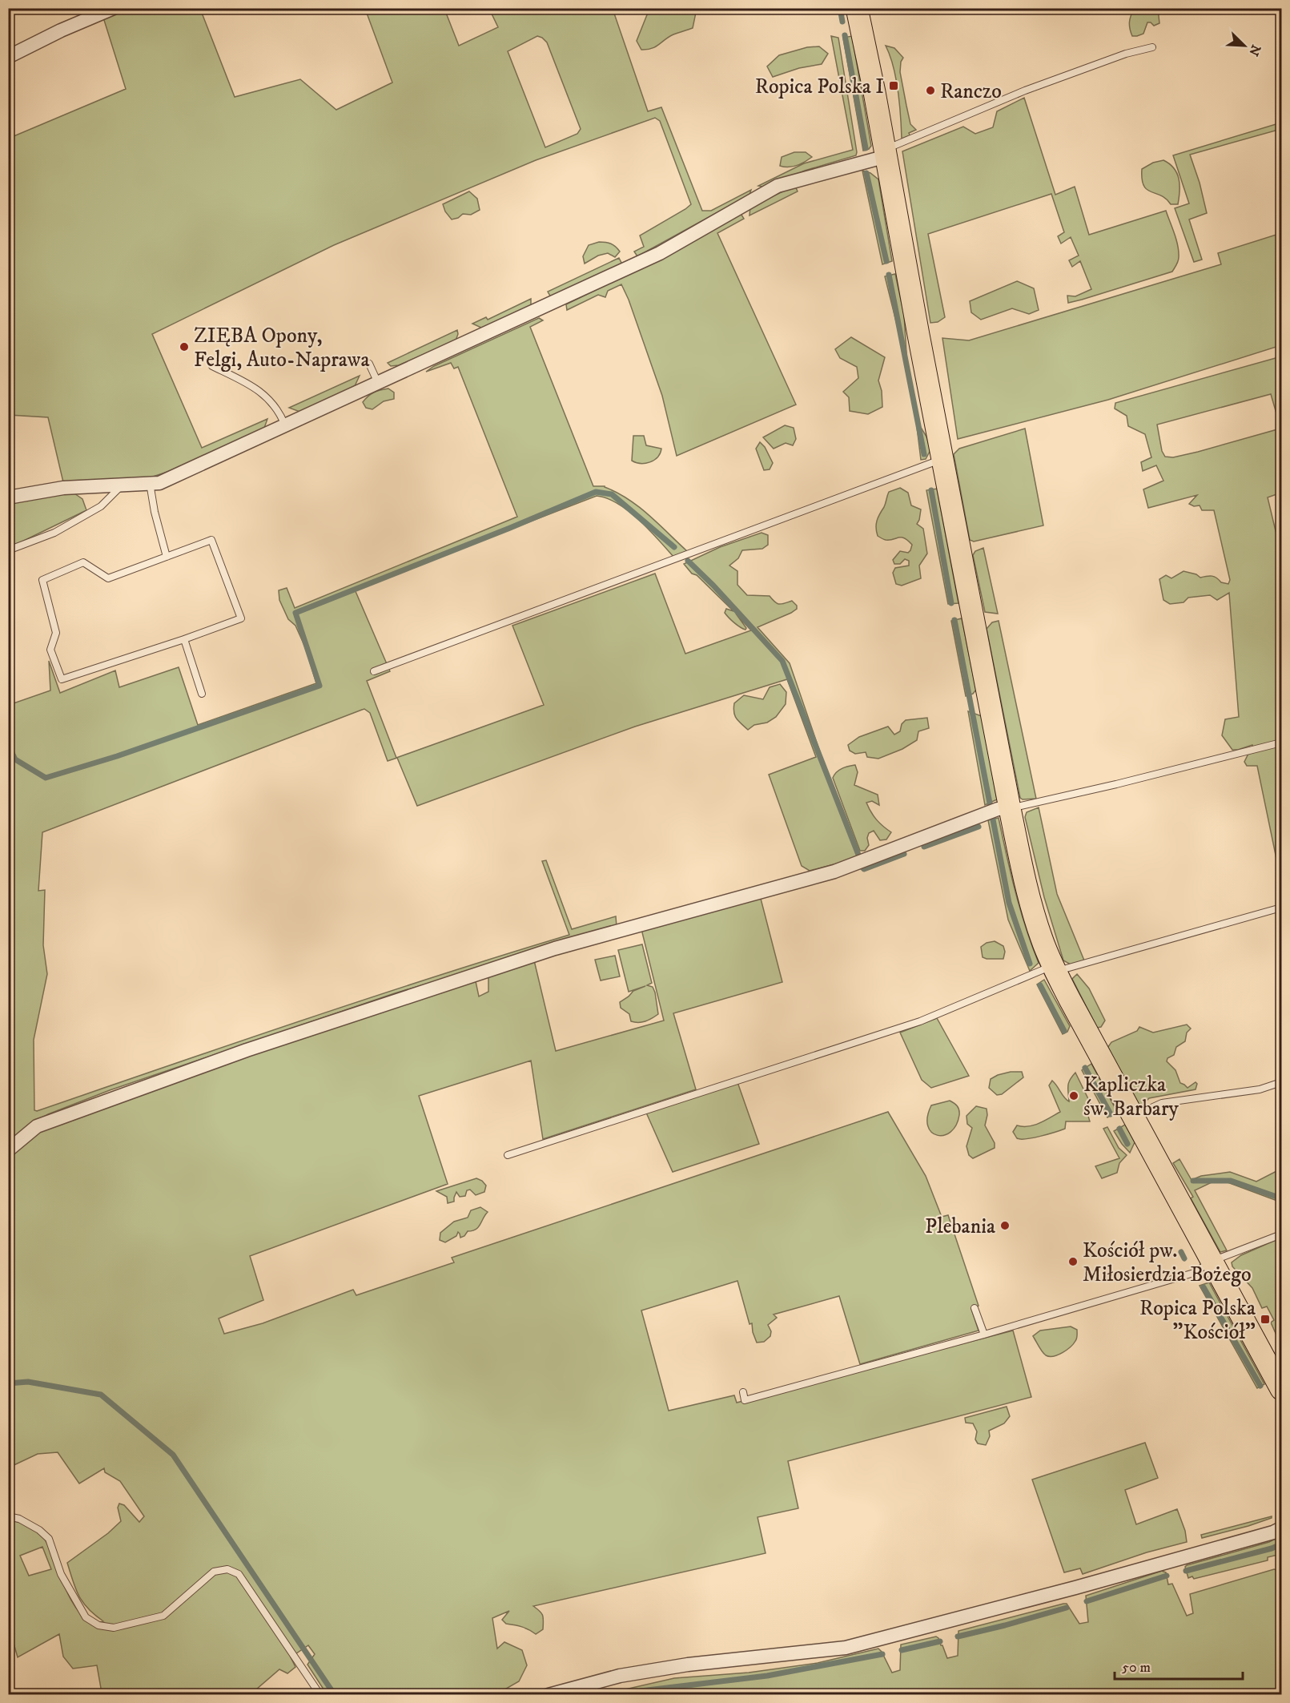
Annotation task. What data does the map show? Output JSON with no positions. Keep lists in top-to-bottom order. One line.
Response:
{"places":{"transit":["Ropica Polska I","Ropica Polska \"Kościół\""],"other":["Ranczo","ZIĘBA Opony, Felgi, Auto-Naprawa","Kapliczka św. Barbary","Plebania","Kościół pw. Miłosierdzia Bożego"]},"scale_bar":"50 m","north":"bottom right"}
